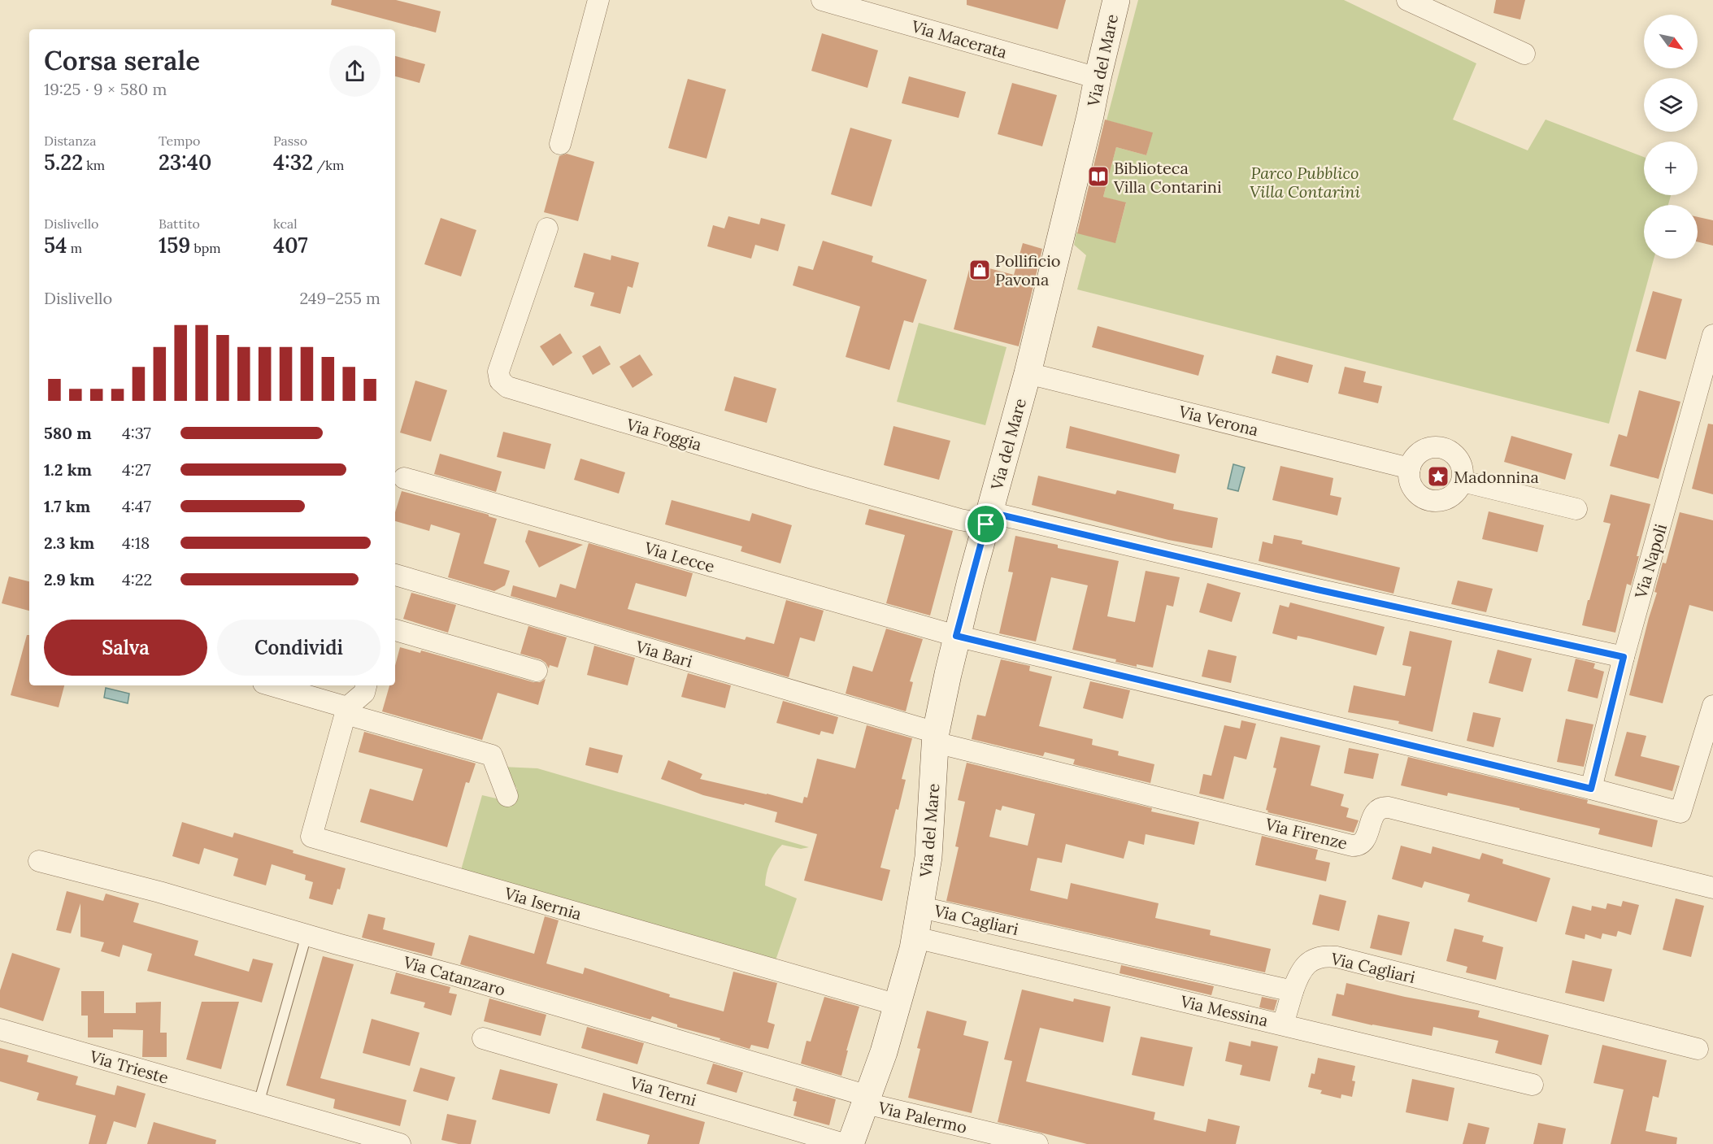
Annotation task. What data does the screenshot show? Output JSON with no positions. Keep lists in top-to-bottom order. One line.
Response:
{"streets":{"main road":["Via del Mare"],"street":["Via Macerata","Via Verona","Via Foggia","Via Lecce","Via Napoli","Via Bari","Via Firenze","Via Isernia","Via Cagliari","Via Catanzaro","Via Messina","Via Trieste","Via Terni","Via Palermo"]},"crossings":[["Via Macerata","Via del Mare"],["Via del Mare","Via Verona"],["Via del Mare","Via Foggia"],["Via del Mare","Via Lecce"],["Via del Mare","Via Bari"],["Via del Mare","Via Firenze"],["Via del Mare","Via Isernia"],["Via del Mare","Via Cagliari"],["Via del Mare","Via Catanzaro"],["Via del Mare","Via Messina"],["Via del Mare","Via Palermo"],["Via Foggia","Via Napoli"],["Via Bari","Via Firenze"],["Via Catanzaro","Via Palermo"]],"parks":["Parco Pubblico Villa Contarini"],"places":{"library":["Biblioteca Villa Contarini"],"shop":["Pollificio Pavona"],"place":["Madonnina"]},"north":"bottom right","page":{"map_buttons":["+","−"],"heading":["Corsa serale","19:25 · 9 × 580 m"],"stats":[["Distanza","5.22 km"],["Tempo","23:40"],["Passo","4:32 /km"],["Dislivello","54 m"],["Battito","159 bpm"],["kcal","407"]],"chart":["Dislivello","249–255 m"],"list":[{"name":"580 m","note":"4:37"},{"name":"1.2 km","note":"4:27"},{"name":"1.7 km","note":"4:47"},{"name":"2.3 km","note":"4:18"},{"name":"2.9 km","note":"4:22"}],"buttons":["Salva","Condividi"]}}
